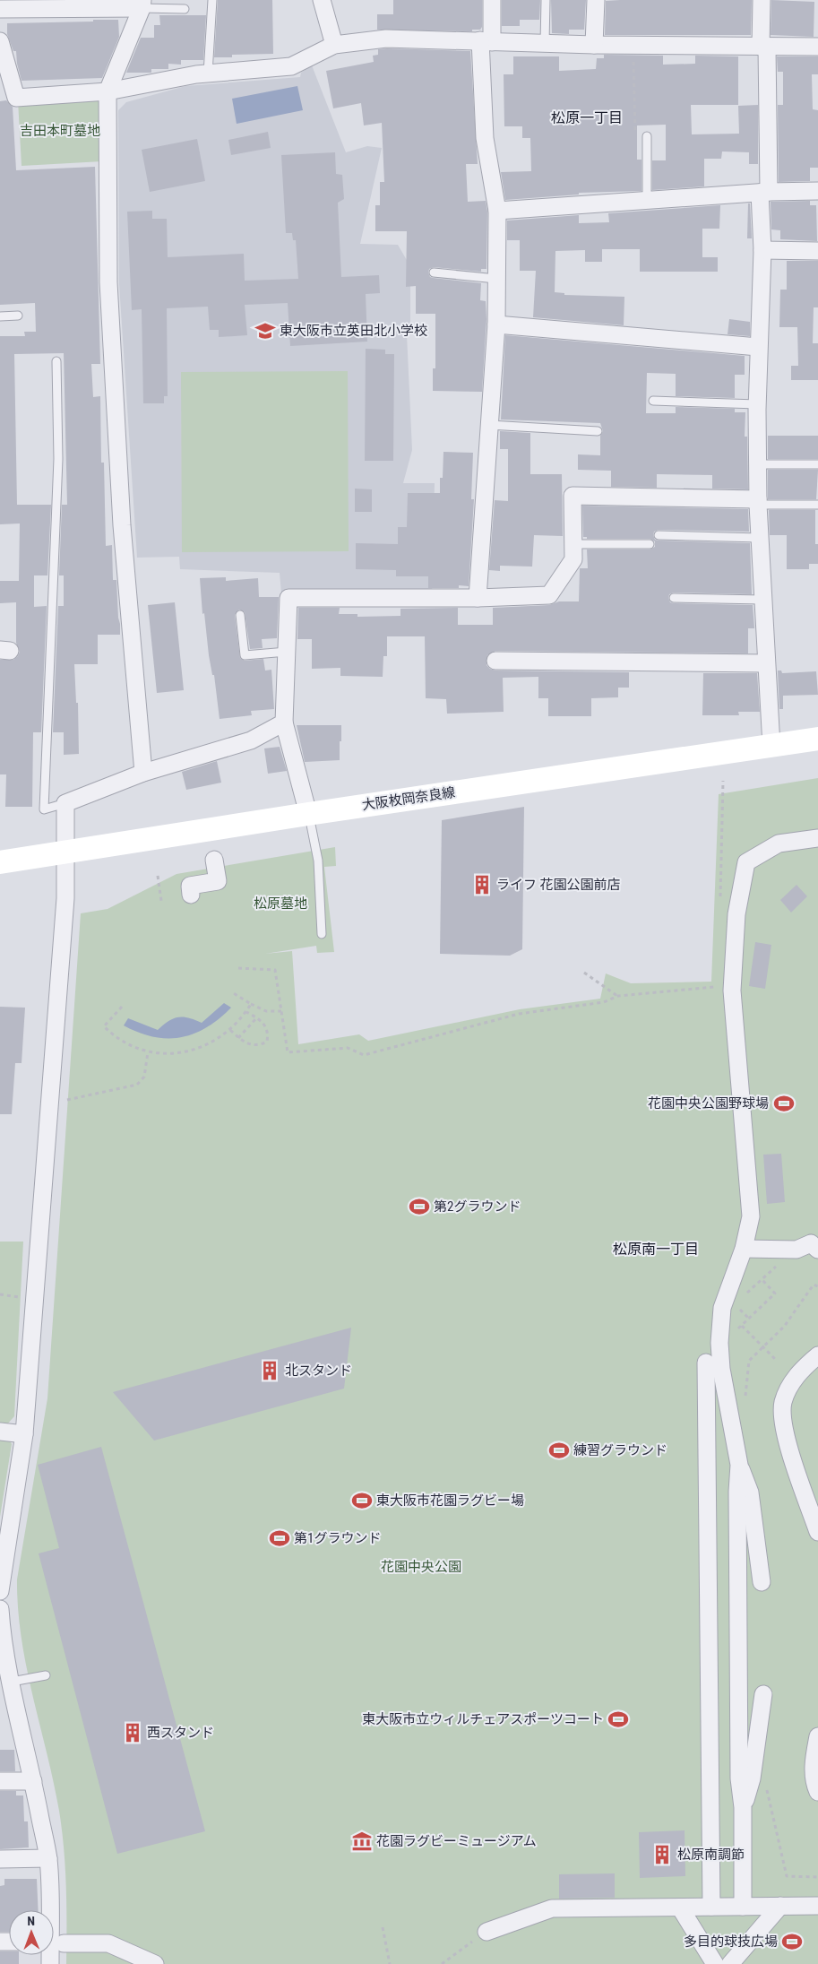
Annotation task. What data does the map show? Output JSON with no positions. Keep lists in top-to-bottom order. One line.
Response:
{"streets":{"main road":["大阪枚岡奈良線"]},"districts":["松原一丁目","松原南一丁目"],"parks":["吉田本町墓地","松原墓地","花園中央公園"],"places":{"school or university":["東大阪市立英田北小学校"],"building":["ライフ 花園公園前店","北スタンド","西スタンド","松原南調節"],"sports":["花園中央公園野球場","第2グラウンド","練習グラウンド","東大阪市花園ラグビー場","第1グラウンド","東大阪市立ウィルチェアスポーツコート","多目的球技広場"],"museum":["花園ラグビーミュージアム"]},"north":"top"}
